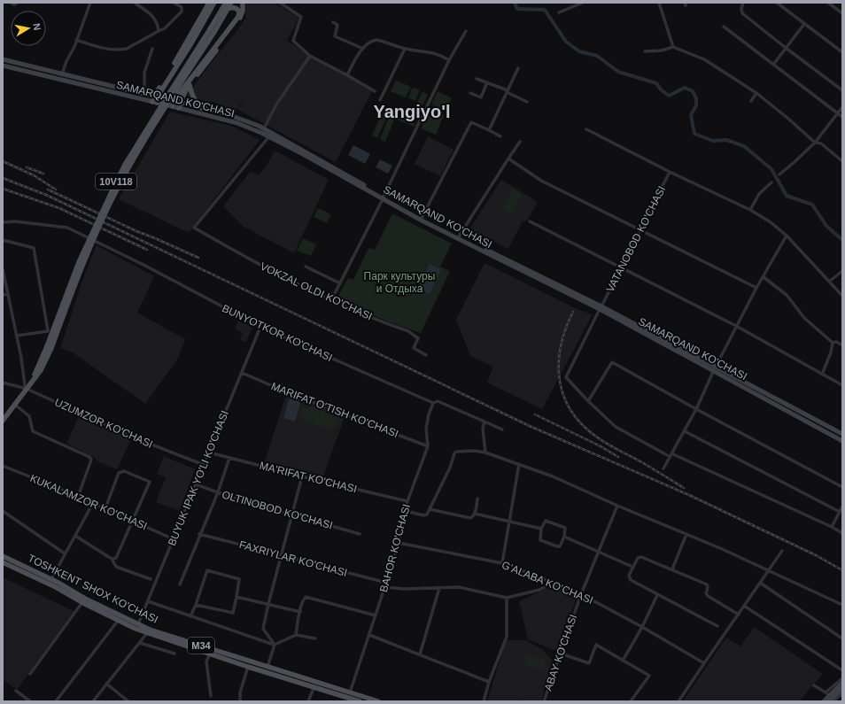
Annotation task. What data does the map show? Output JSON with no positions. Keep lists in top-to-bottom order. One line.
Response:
{"streets":{"main road":["SAMARQAND KO'CHASI","10V118","TOSHKENT SHOX KO'CHASI","M34"],"street":["VATANOBOD KO'CHASI","VOKZAL OLDI KO'CHASI","BUNYOTKOR KO'CHASI","MARIFAT O'TISH KO'CHASI","UZUMZOR KO'CHASI","MA'RIFAT KO'CHASI","BUYUK IPAK YO'LI KO'CHASI","KUKALAMZOR KO'CHASI","OLTINOBOD KO'CHASI","BAHOR KO'CHASI","FAXRIYLAR KO'CHASI","G’ALABA KO’CHASI","ABAY KO'CHASI"]},"crossings":[["SAMARQAND KO'CHASI","VATANOBOD KO'CHASI"],["SAMARQAND KO'CHASI","VOKZAL OLDI KO'CHASI"],["10V118","UZUMZOR KO'CHASI"],["BUNYOTKOR KO'CHASI","BUYUK IPAK YO'LI KO'CHASI"],["BUNYOTKOR KO'CHASI","BAHOR KO'CHASI"],["MARIFAT O'TISH KO'CHASI","BUYUK IPAK YO'LI KO'CHASI"],["MARIFAT O'TISH KO'CHASI","BAHOR KO'CHASI"],["UZUMZOR KO'CHASI","BUYUK IPAK YO'LI KO'CHASI"],["MA'RIFAT KO'CHASI","BUYUK IPAK YO'LI KO'CHASI"],["MA'RIFAT KO'CHASI","BAHOR KO'CHASI"],["BUYUK IPAK YO'LI KO'CHASI","KUKALAMZOR KO'CHASI"],["BUYUK IPAK YO'LI KO'CHASI","OLTINOBOD KO'CHASI"],["BUYUK IPAK YO'LI KO'CHASI","TOSHKENT SHOX KO'CHASI"],["BAHOR KO'CHASI","FAXRIYLAR KO'CHASI"],["BAHOR KO'CHASI","G’ALABA KO’CHASI"],["BAHOR KO'CHASI","TOSHKENT SHOX KO'CHASI"],["G’ALABA KO’CHASI","ABAY KO'CHASI"]],"districts":["Yangiyo'l"],"parks":["Парк культуры и Отдыха"],"north":"right"}
